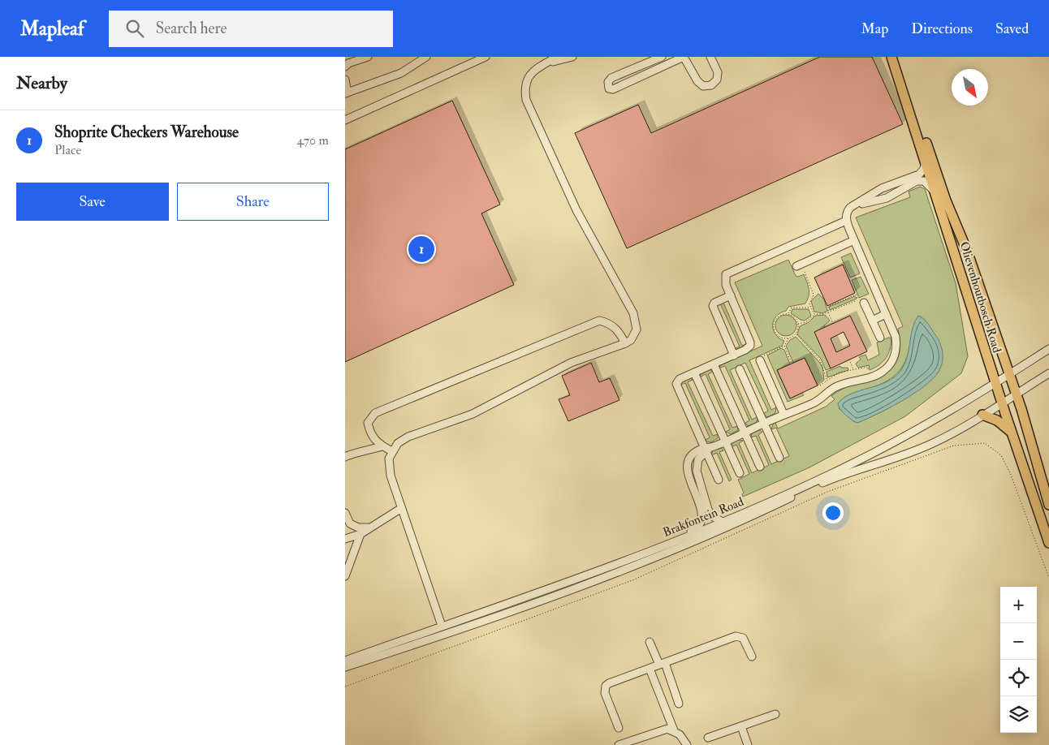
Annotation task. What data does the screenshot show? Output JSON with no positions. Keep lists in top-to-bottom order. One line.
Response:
{"streets":{"main road":["Olievenhoutbosch Road"],"street":["Brakfontein Road"]},"crossings":[["Olievenhoutbosch Road","Brakfontein Road"]],"north":"bottom right","page":{"header":"Mapleaf","search":"Search here","nav":["Map","Directions","Saved"],"heading":"Nearby","list":[{"mark":"1","name":"Shoprite Checkers Warehouse","note":"Place","value":"470 m"}],"buttons":["Save","Share"],"pins":"1","map_buttons":["+","−"]}}
